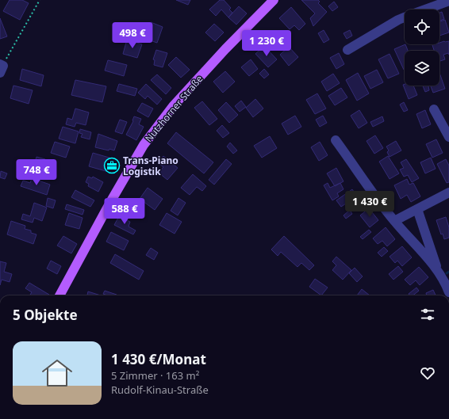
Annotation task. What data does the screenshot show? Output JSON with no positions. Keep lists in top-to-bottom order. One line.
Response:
{"streets":{"main road":["Nutzhorner Straße"]},"places":{"office":["Trans-Piano Logistik"]},"page":{"price":["498 €","1 230 €","748 €","1 430 €","588 €"],"heading":"5 Objekte","list":[{"name":"1 430 €/Monat","note":"5 Zimmer · 163 m² · Rudolf-Kinau-Straße"}]}}
